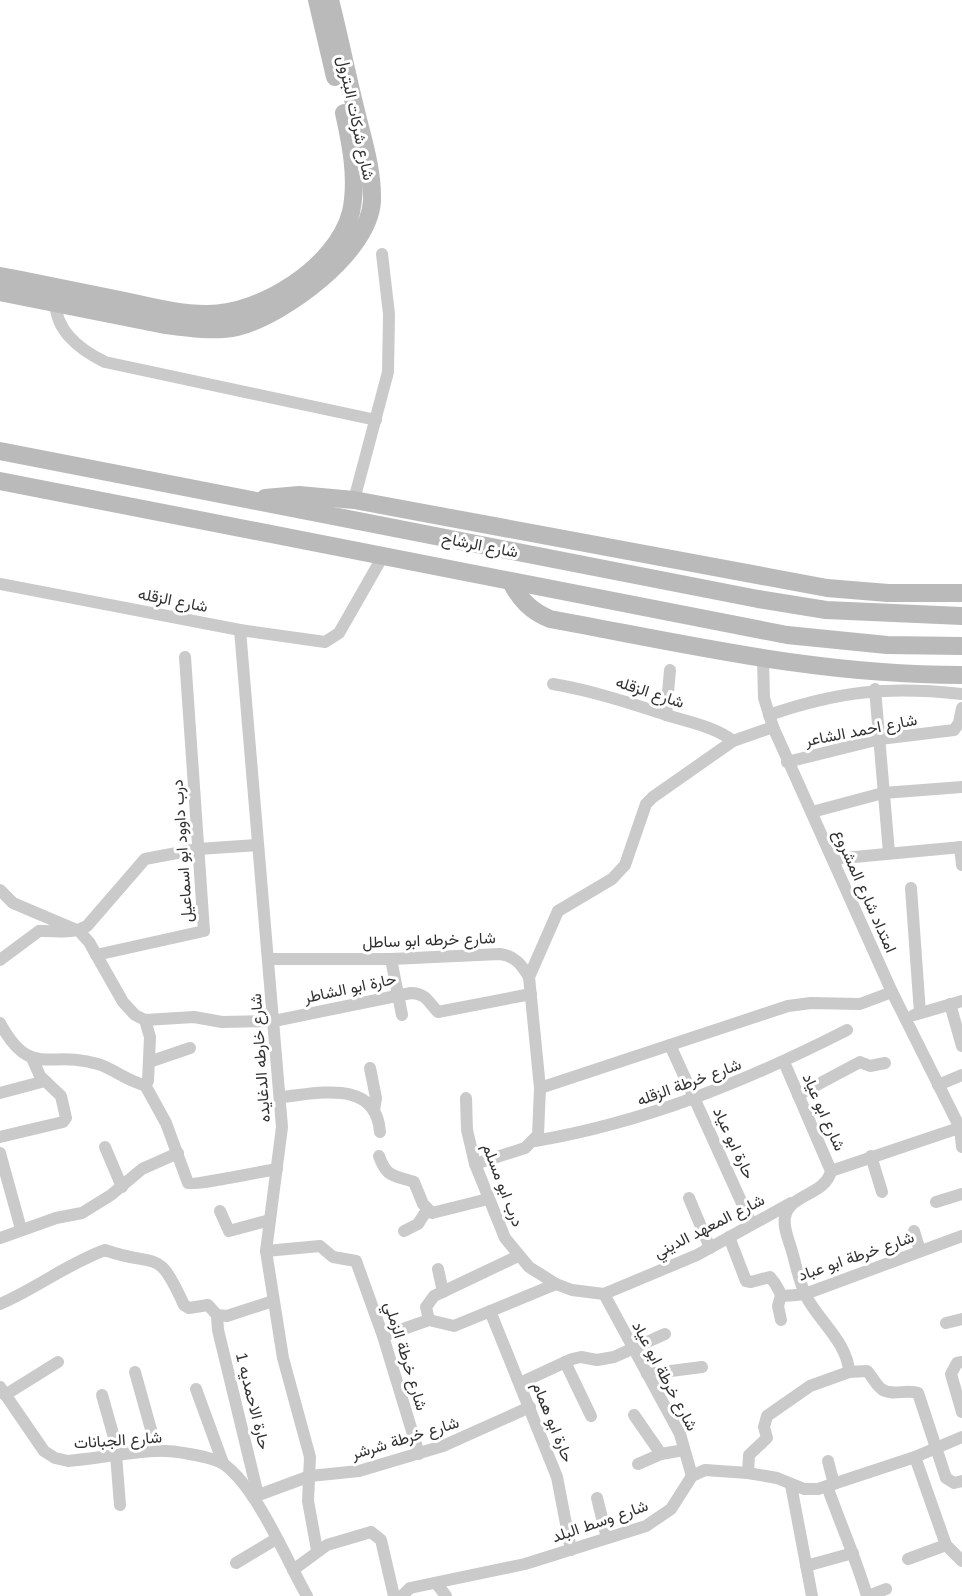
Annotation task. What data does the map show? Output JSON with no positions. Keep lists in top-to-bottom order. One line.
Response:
{"streets":{"street":["شارع شركات البترول","شارع الرشاح","شارع الزقله","شارع احمد الشاعر","درب داوود ابو اسماعيل","امتداد شارع المشروع","شارع خرطه ابو ساطل","حارة ابو الشاطر","شارع خارطه الدغايده","شارع خرطة الزقله","شارع ابو عياد","حارة ابو عياد","درب ابو مسلم","شارع المعهد الديني","شارع خرطة ابو عباد","شارع خرطة الزملي","شارع خرطة ابو عياد","حارة الاحمديه 1","حارة ابو همام","شارع خرطة شرشر","شارع الجبانات","شارع وسط البلد"]},"crossings":[["شارع الرشاح","شارع الزقله"],["شارع الزقله","شارع خارطه الدغايده"],["شارع احمد الشاعر","امتداد شارع المشروع"],["شارع خرطه ابو ساطل","شارع خارطه الدغايده"],["حارة ابو الشاطر","شارع خارطه الدغايده"],["شارع خارطه الدغايده","شارع خرطة الزملي"],["شارع خارطه الدغايده","شارع خرطة شرشر"],["شارع خرطة الزقله","شارع ابو عياد"],["شارع خرطة الزقله","حارة ابو عياد"],["شارع ابو عياد","شارع المعهد الديني"],["حارة ابو عياد","شارع المعهد الديني"],["درب ابو مسلم","شارع المعهد الديني"],["درب ابو مسلم","شارع خرطة ابو عياد"],["شارع المعهد الديني","شارع خرطة ابو عباد"],["شارع المعهد الديني","شارع خرطة ابو عياد"],["شارع خرطة الزملي","شارع خرطة شرشر"],["شارع خرطة ابو عياد","شارع وسط البلد"],["حارة الاحمديه 1","شارع خرطة شرشر"],["حارة ابو همام","شارع خرطة شرشر"],["حارة ابو همام","شارع وسط البلد"]]}
